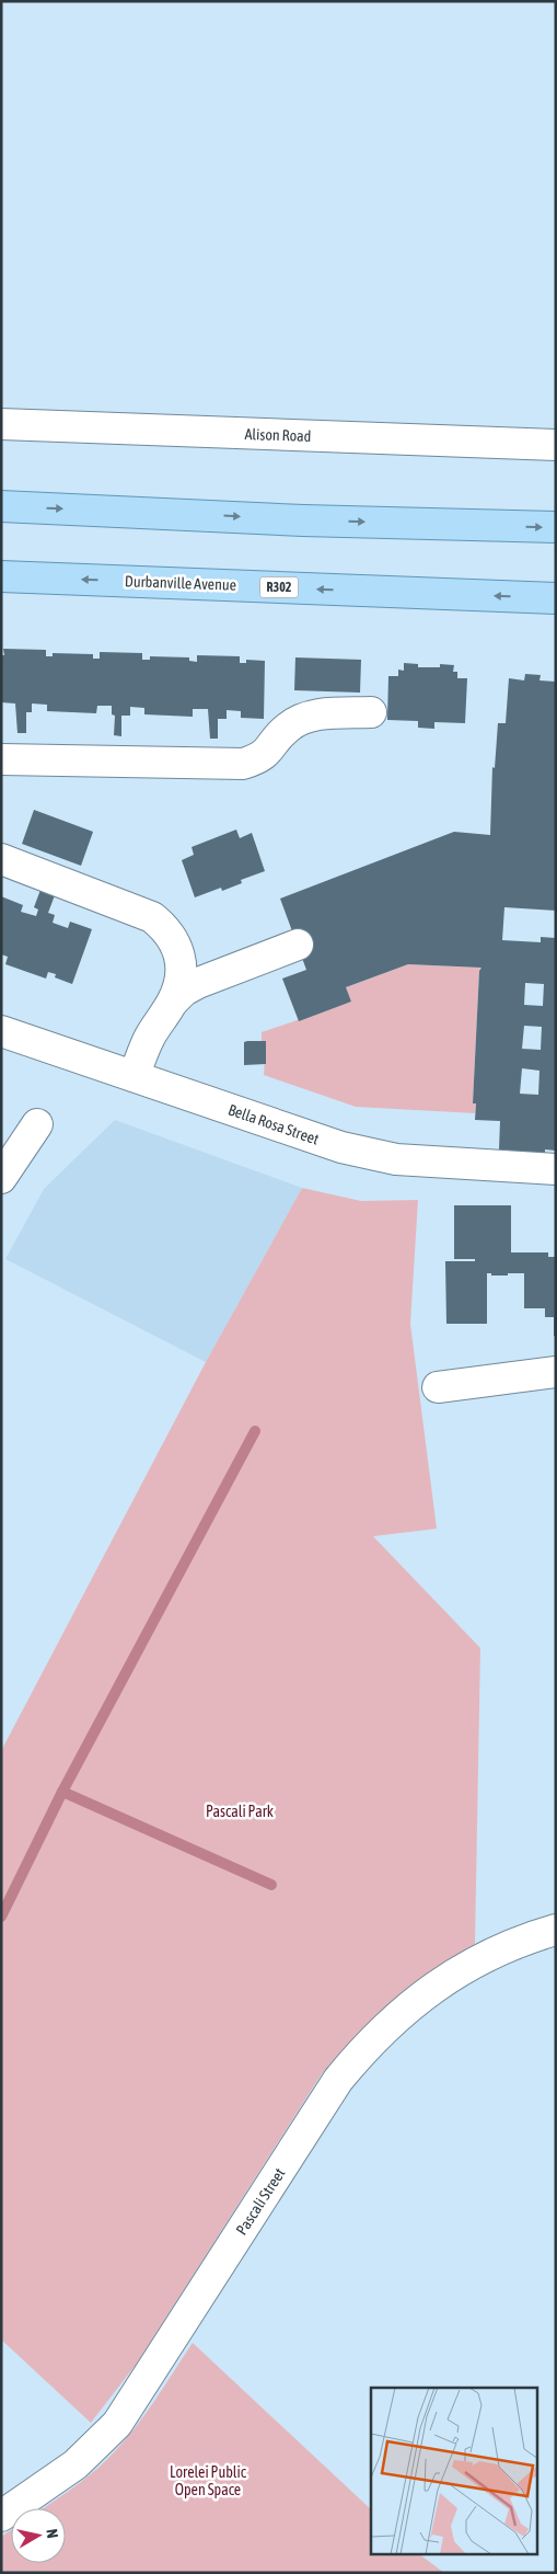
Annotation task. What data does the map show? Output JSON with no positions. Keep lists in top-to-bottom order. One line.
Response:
{"streets":{"main road":["Durbanville Avenue","R302"],"street":["Alison Road","Bella Rosa Street","Pascali Street"]},"parks":["Pascali Park","Lorelei Public Open Space"],"north":"right"}
